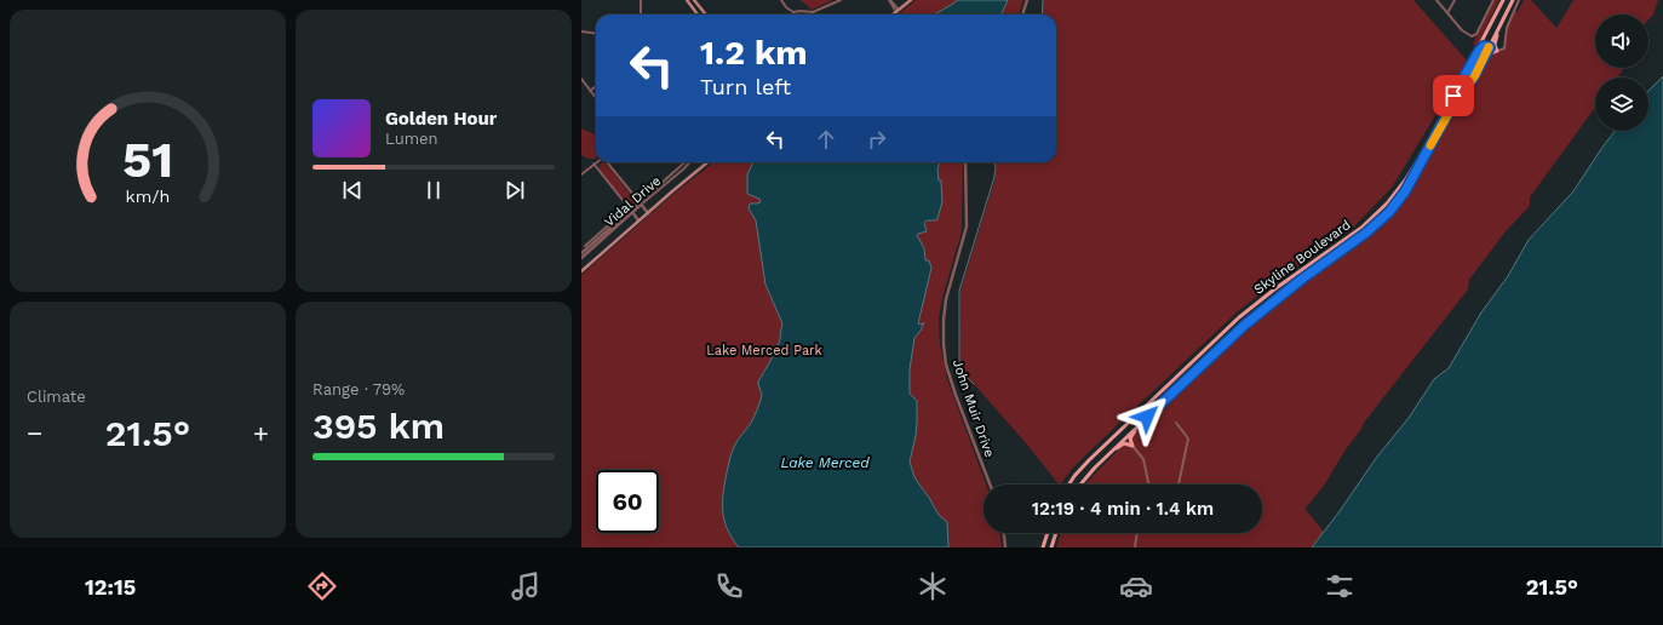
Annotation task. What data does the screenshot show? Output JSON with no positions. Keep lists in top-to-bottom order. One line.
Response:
{"streets":{"main road":["Skyline Boulevard"],"street":["Vidal Drive","John Muir Drive"]},"water":["Lake Merced"],"parks":["Lake Merced Park"],"page":{"turn":["1.2 km","Turn left"],"song":["Golden Hour","Lumen"],"tile":["Climate",["Range · 79%","395 km"]],"heat":["−","21.5°","+"],"limit":"60","trip":"12:19 · 4 min · 1.4 km","tabs":["12:15","21.5°"],"gauge":["51","km/h"]}}
